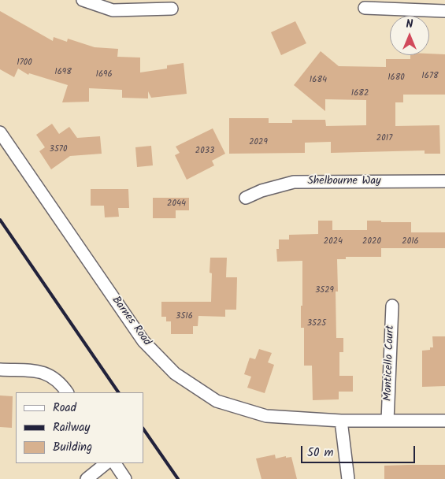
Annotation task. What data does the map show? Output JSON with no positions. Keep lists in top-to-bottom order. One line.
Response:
{"streets":{"street":["Shelbourne Way","Barnes Road","Monticello Court"]},"crossings":[["Barnes Road","Monticello Court"]],"house_numbers":["1700","1698","1696","1678","1680","1684","1682","2017","2029","3570","2033","2044","2024","2020","2016","3529","3516","3525"],"legend":["Road","Railway","Building"],"scale_bar":"50 m","north":"top"}
